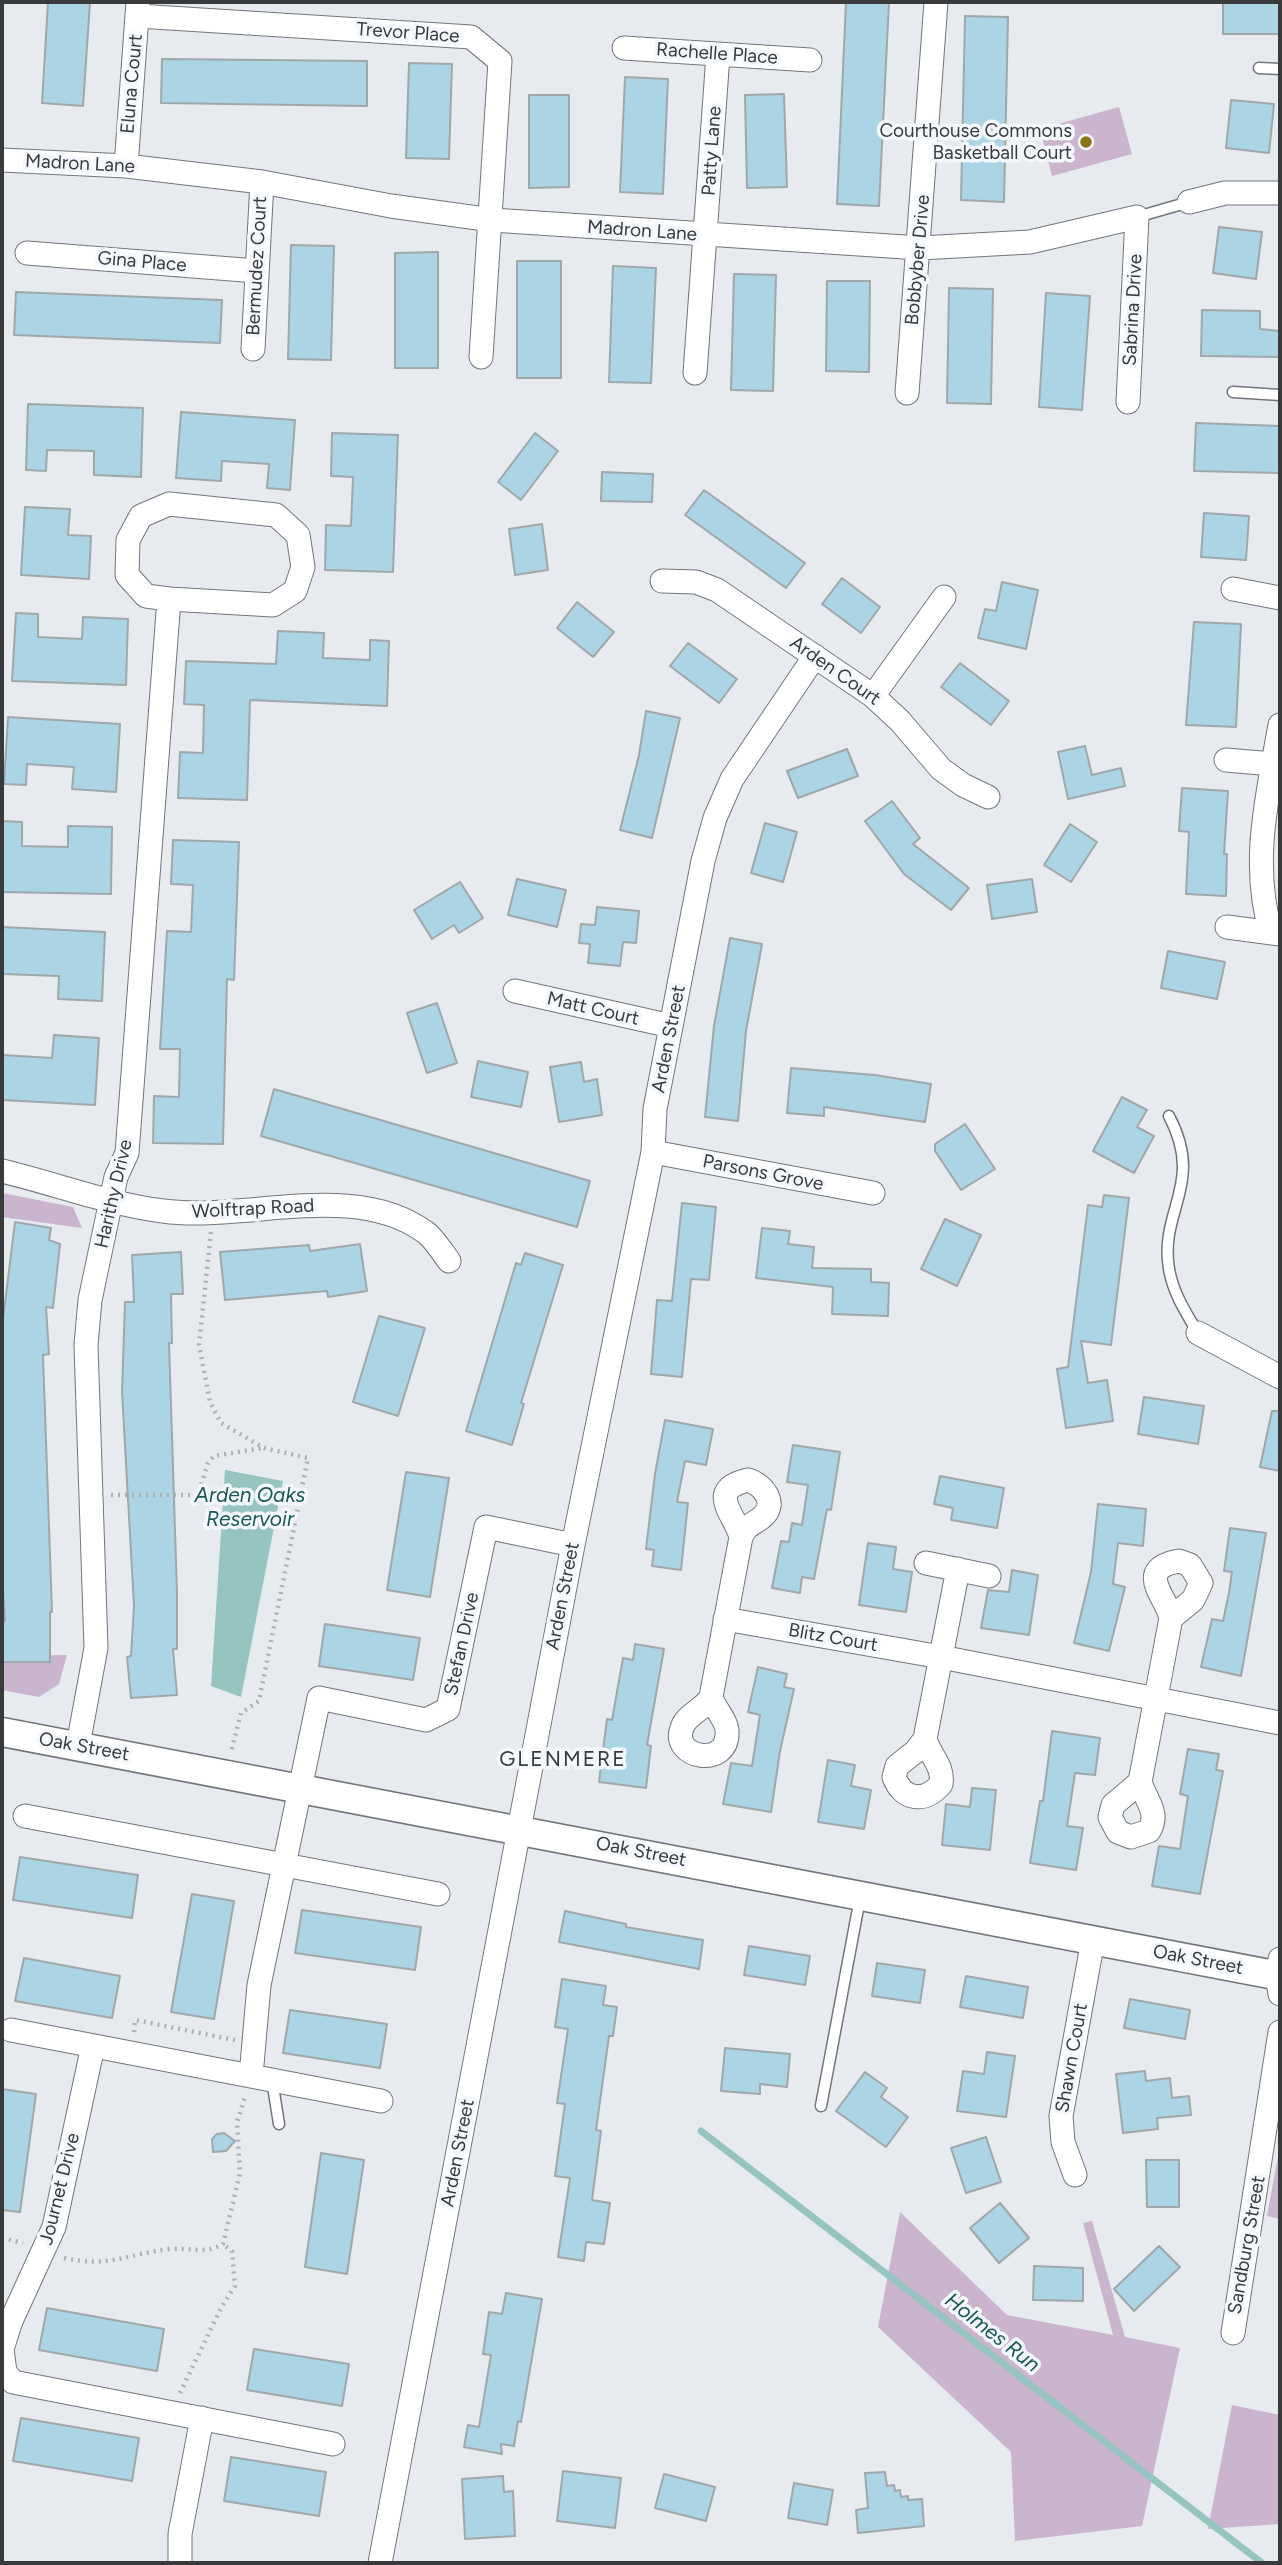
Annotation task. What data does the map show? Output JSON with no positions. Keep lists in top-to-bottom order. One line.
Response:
{"streets":{"street":["Trevor Place","Rachelle Place","Eluna Court","Patty Lane","Madron Lane","Bobbyber Drive","Gina Place","Bermudez Court","Sabrina Drive","Arden Court","Matt Court","Arden Street","Parsons Grove","Harithy Drive","Wolftrap Road","Blitz Court","Stefan Drive","Oak Street","Shawn Court","Journet Drive","Sandburg Street"]},"crossings":[["Trevor Place","Eluna Court"],["Trevor Place","Madron Lane"],["Rachelle Place","Patty Lane"],["Eluna Court","Madron Lane"],["Patty Lane","Madron Lane"],["Madron Lane","Bobbyber Drive"],["Madron Lane","Bermudez Court"],["Madron Lane","Sabrina Drive"],["Gina Place","Bermudez Court"],["Arden Court","Arden Street"],["Matt Court","Arden Street"],["Arden Street","Parsons Grove"],["Arden Street","Stefan Drive"],["Arden Street","Oak Street"],["Harithy Drive","Wolftrap Road"],["Harithy Drive","Oak Street"],["Stefan Drive","Oak Street"],["Oak Street","Shawn Court"]],"districts":["GLENMERE"],"water":["Arden Oaks Reservoir","Holmes Run"],"places":["Courthouse Commons Basketball Court"]}
